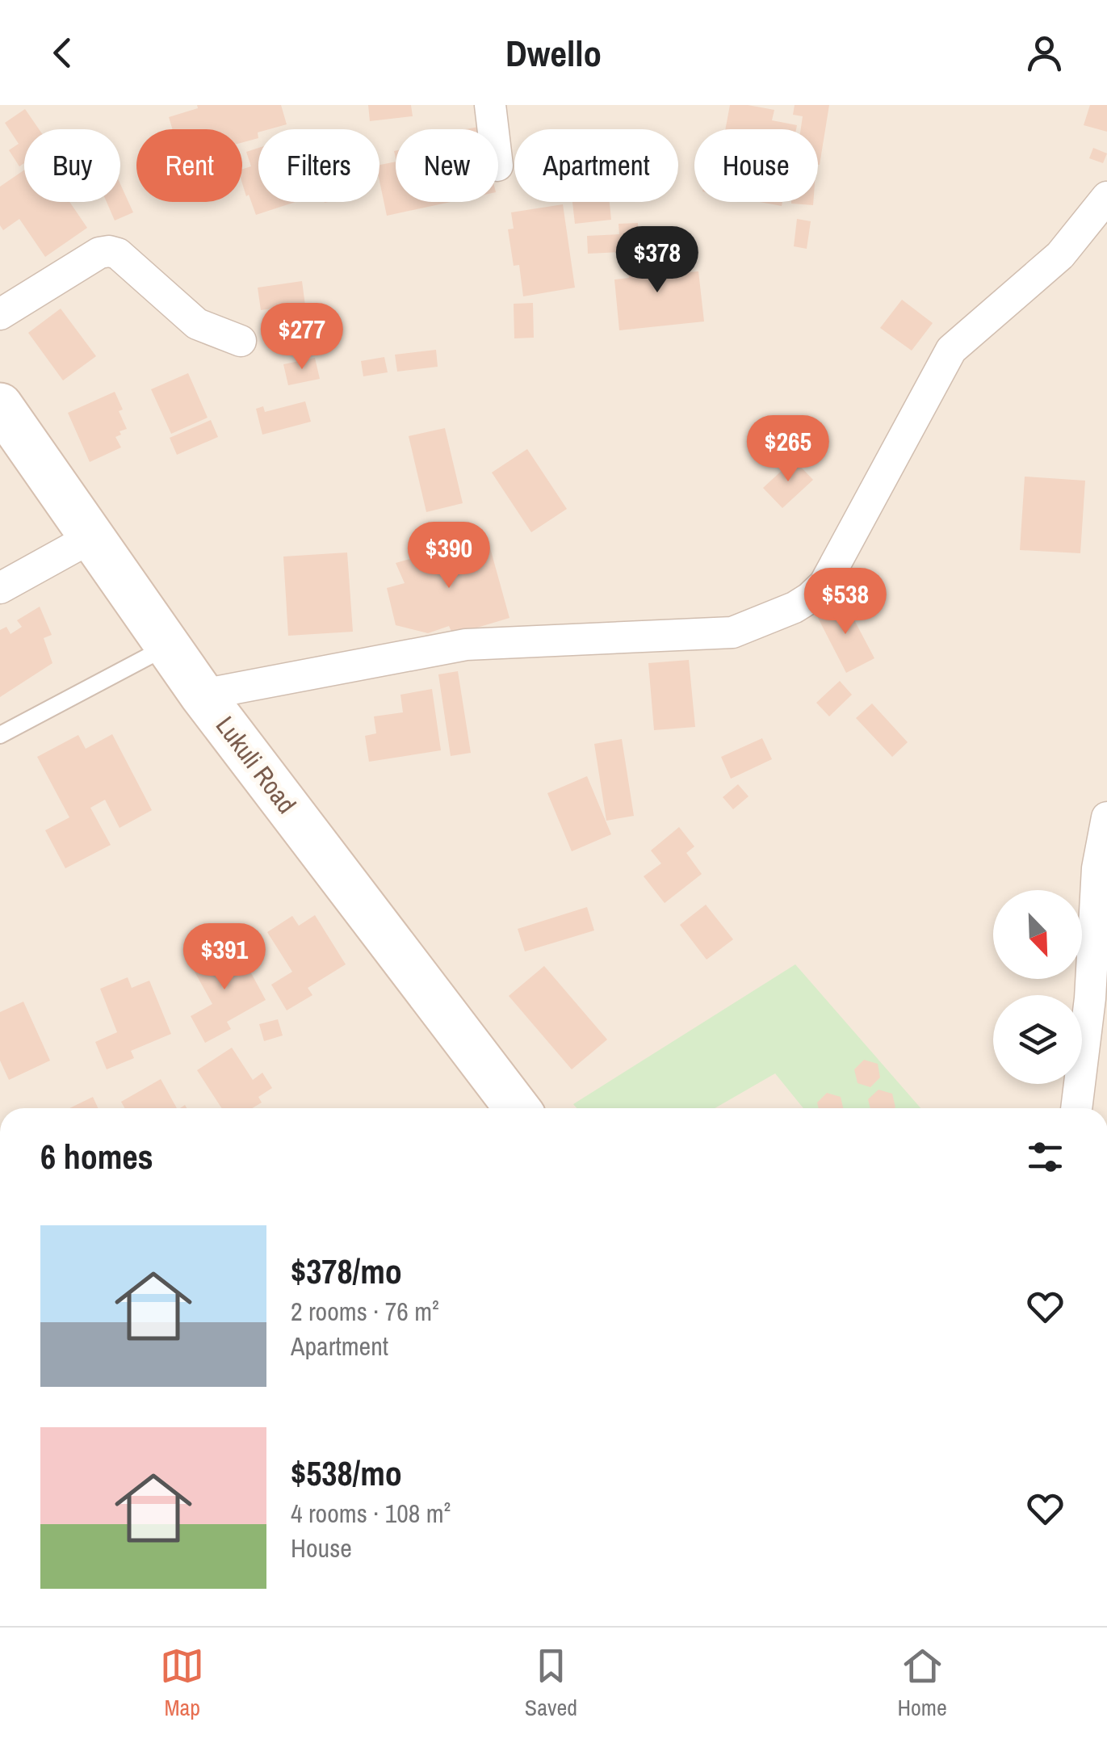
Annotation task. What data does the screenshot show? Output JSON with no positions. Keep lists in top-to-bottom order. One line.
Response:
{"streets":{"street":["Lukuli Road"]},"north":"bottom right","page":{"header":"Dwello","chip":["Buy","Rent","Filters","New","Apartment","House"],"price":["$378","$277","$265","$390","$538","$391"],"heading":"6 homes","list":[{"name":"$378/mo","note":"2 rooms · 76 m² · Apartment"},{"name":"$538/mo","note":"4 rooms · 108 m² · House"}],"tabs":["Map","Saved","Home"]}}
